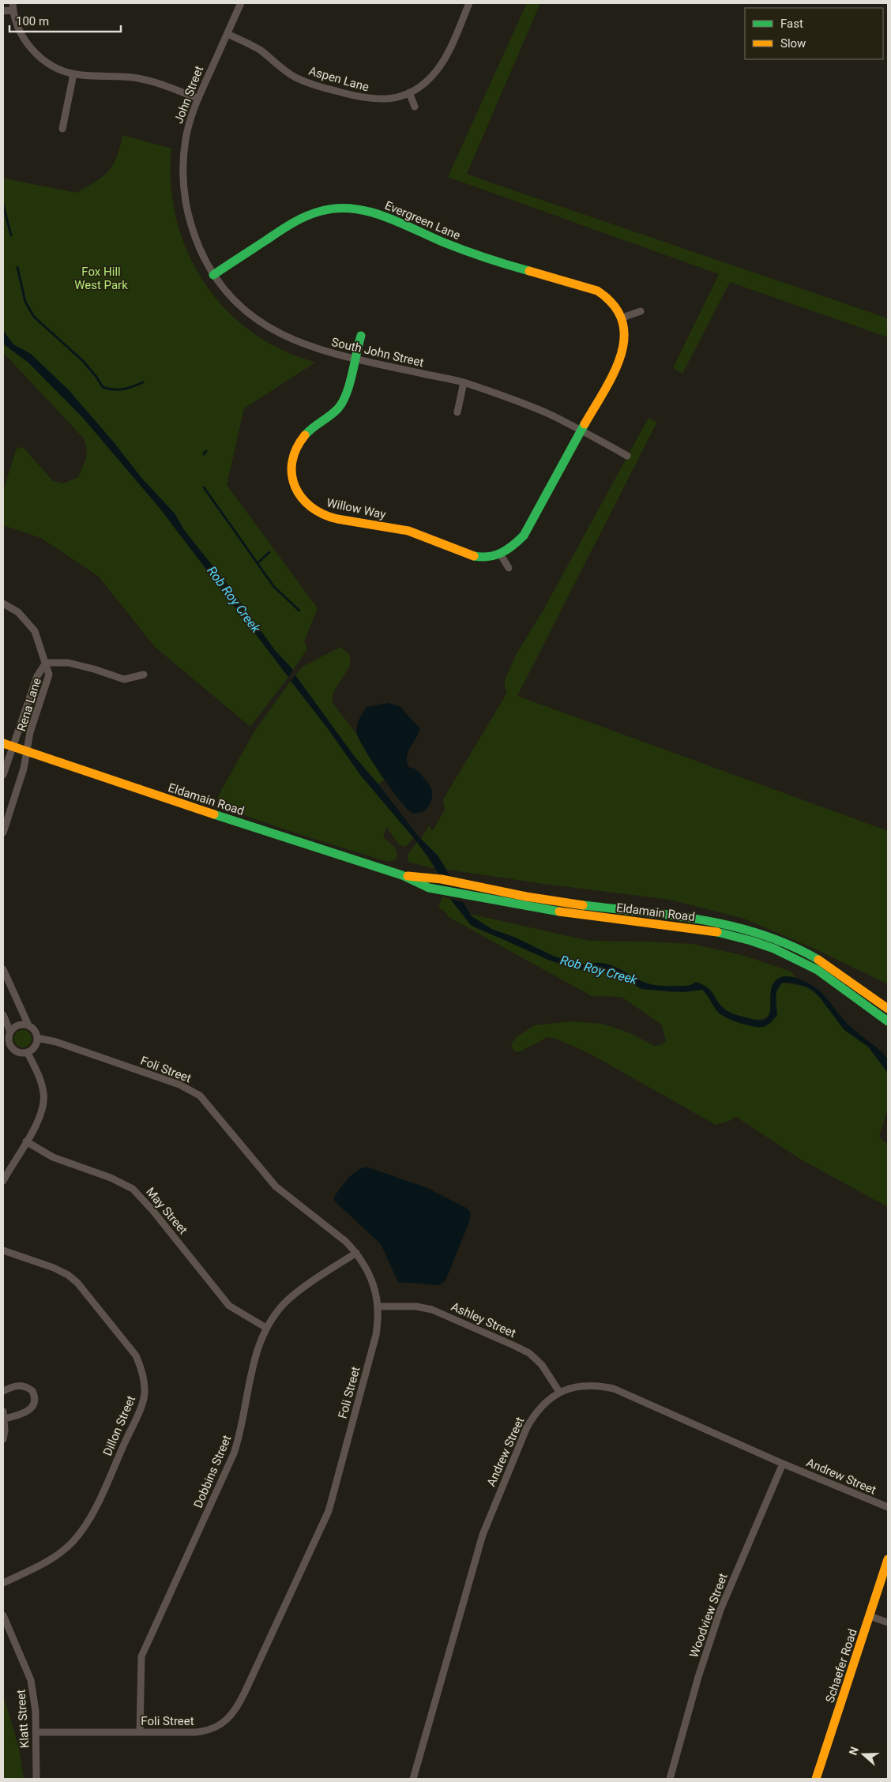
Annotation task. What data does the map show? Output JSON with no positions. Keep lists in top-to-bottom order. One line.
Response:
{"streets":{"main road":["Evergreen Lane","Willow Way","Eldamain Road","Schaefer Road"],"street":["Aspen Lane","John Street","South John Street","Rena Lane","Foli Street","May Street","Ashley Street","Dillon Street","Andrew Street","Dobbins Street","Woodview Street","Klatt Street"]},"crossings":[["Aspen Lane","John Street"],["John Street","South John Street"],["Evergreen Lane","South John Street"],["Evergreen Lane","Willow Way"],["South John Street","Willow Way"],["Rena Lane","Eldamain Road"],["Foli Street","Ashley Street"],["Foli Street","Dobbins Street"],["Foli Street","Klatt Street"],["May Street","Dobbins Street"],["Ashley Street","Andrew Street"],["Andrew Street","Woodview Street"]],"water":["Rob Roy Creek"],"parks":["Fox Hill West Park"],"legend":["Fast","Slow"],"scale_bar":"100 m","north":"left"}
